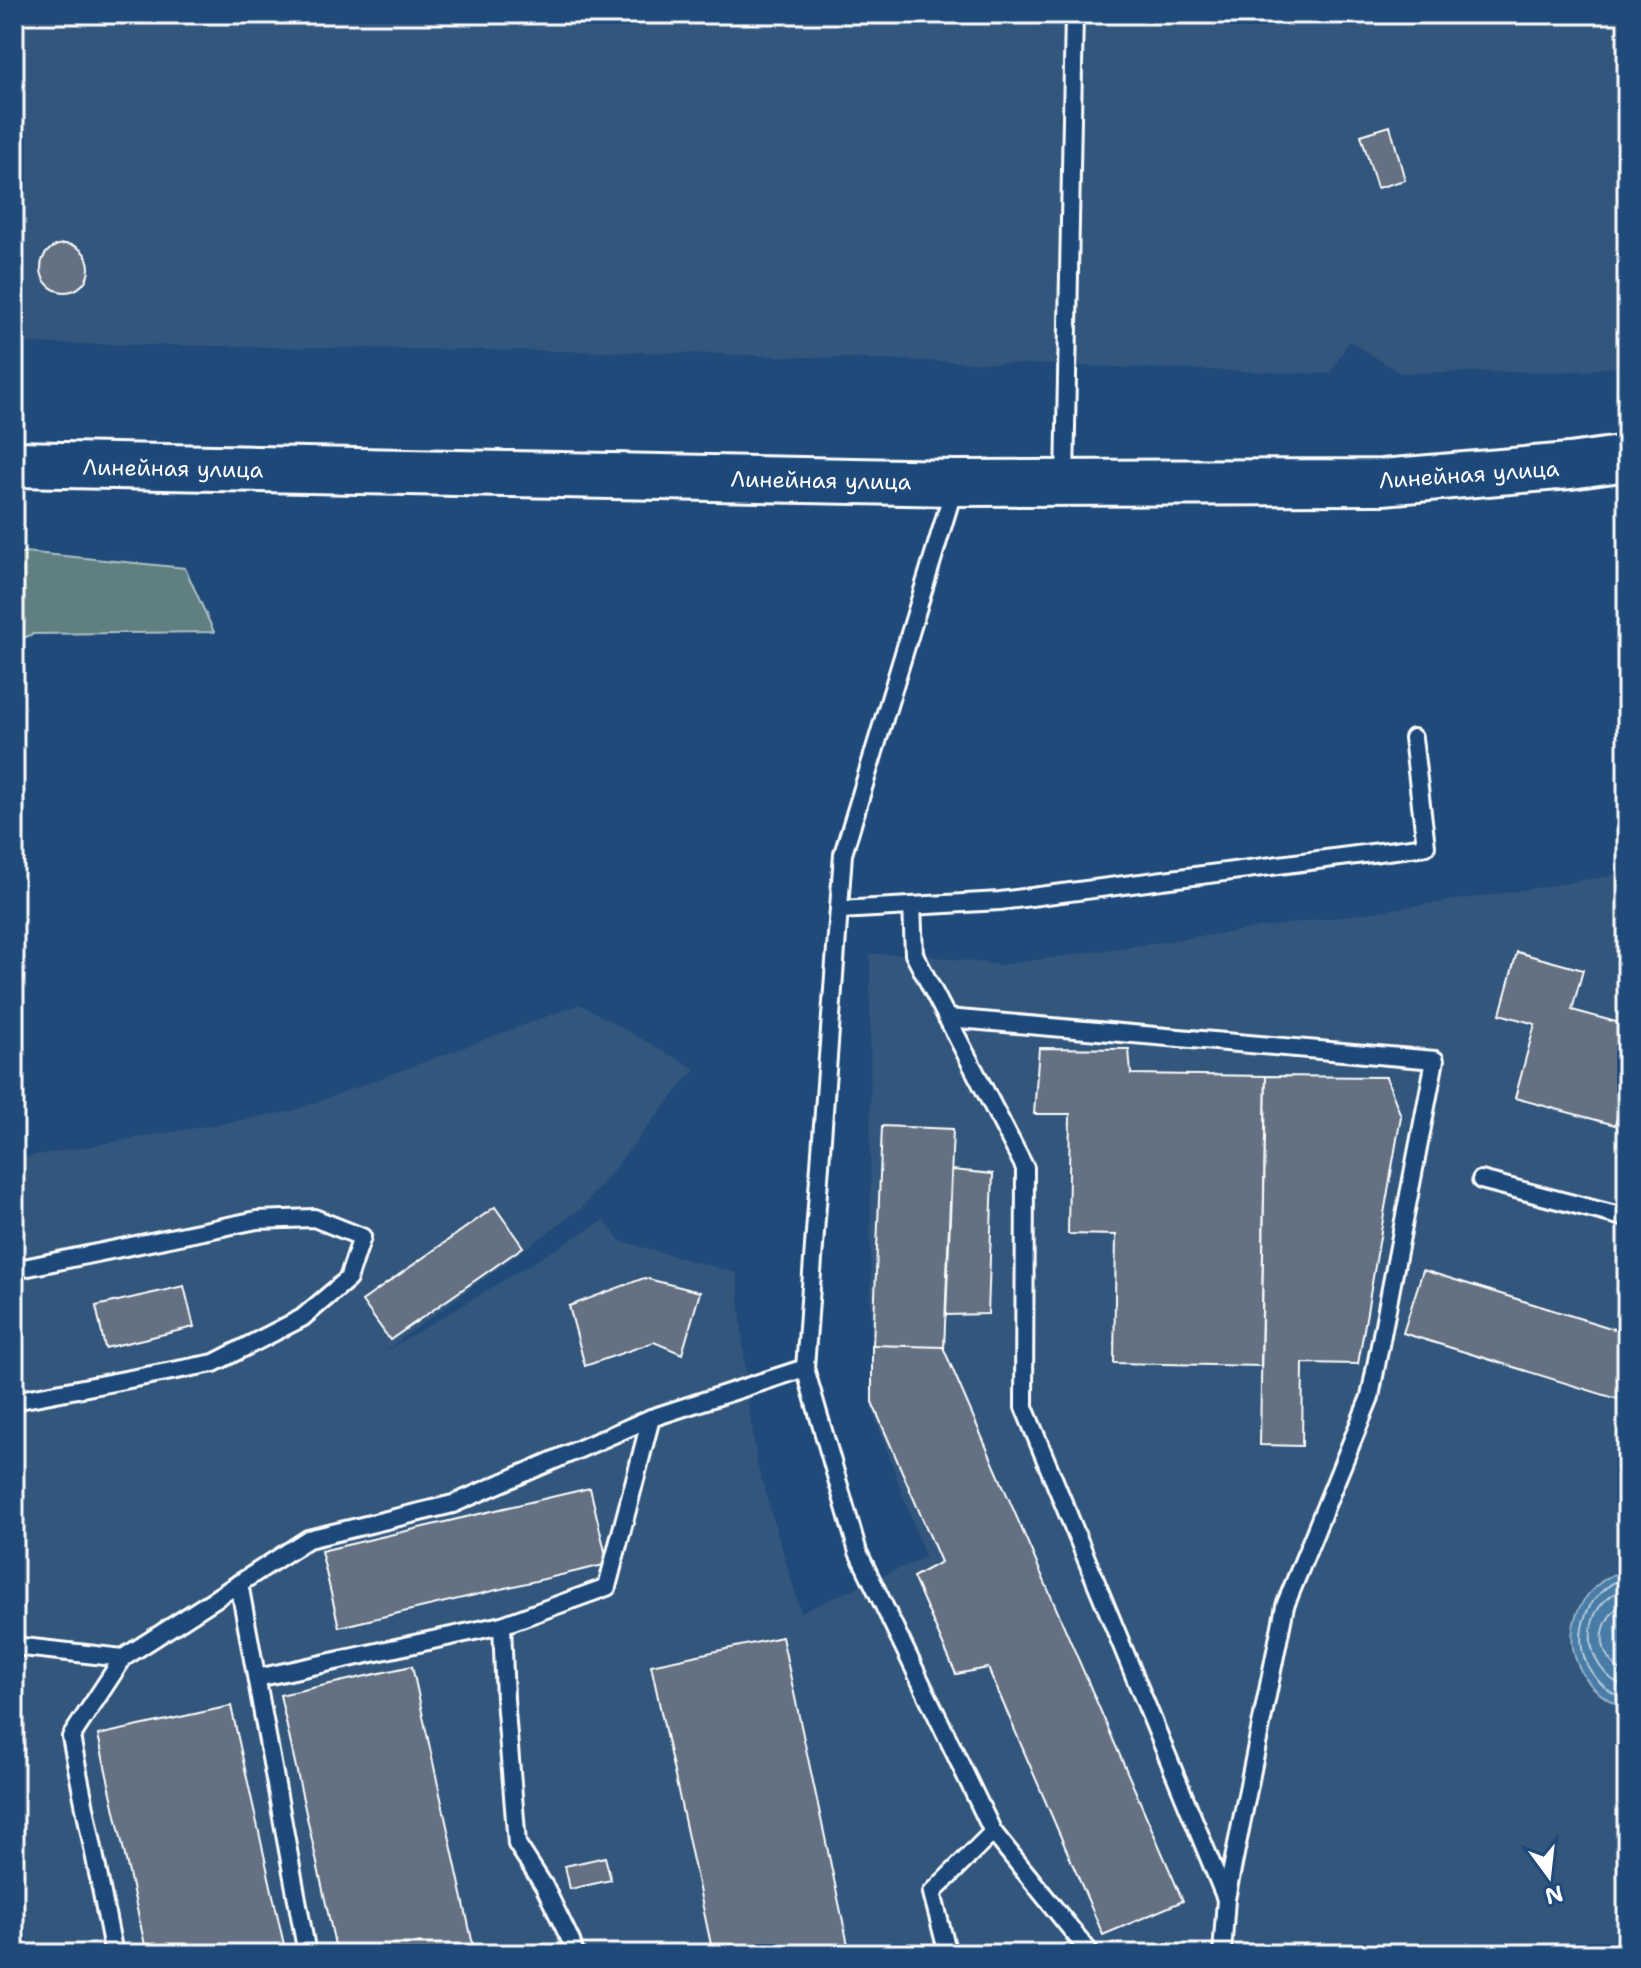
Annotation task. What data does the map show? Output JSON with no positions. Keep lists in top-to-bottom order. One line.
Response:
{"streets":{"street":["Линейная улица"]},"north":"bottom"}
